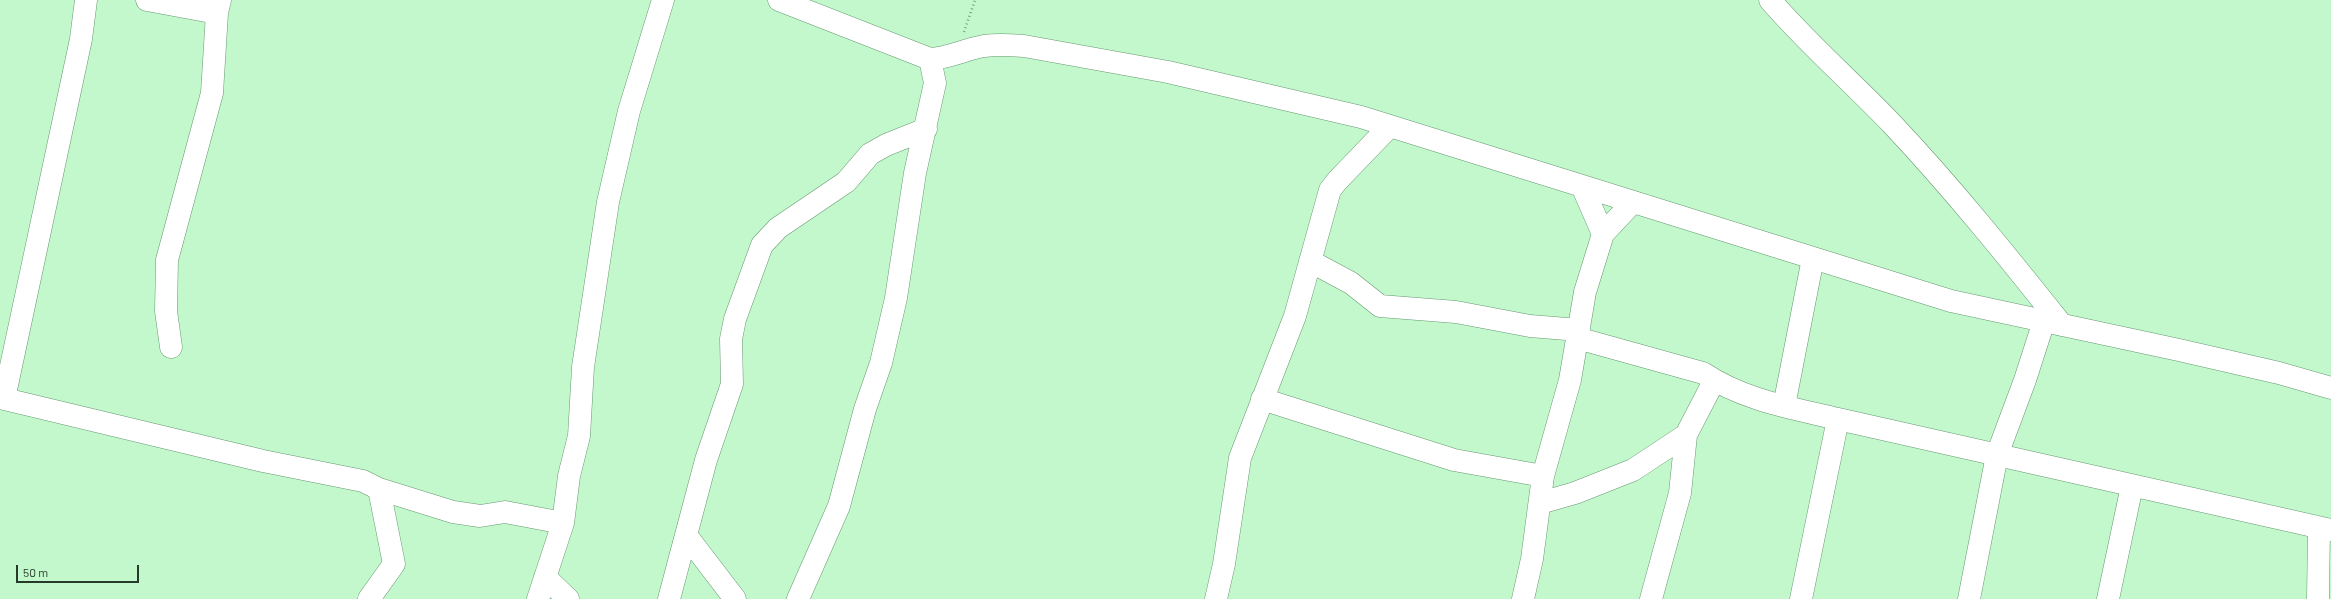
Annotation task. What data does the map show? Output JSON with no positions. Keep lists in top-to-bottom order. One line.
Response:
{"scale_bar":"50 m"}
